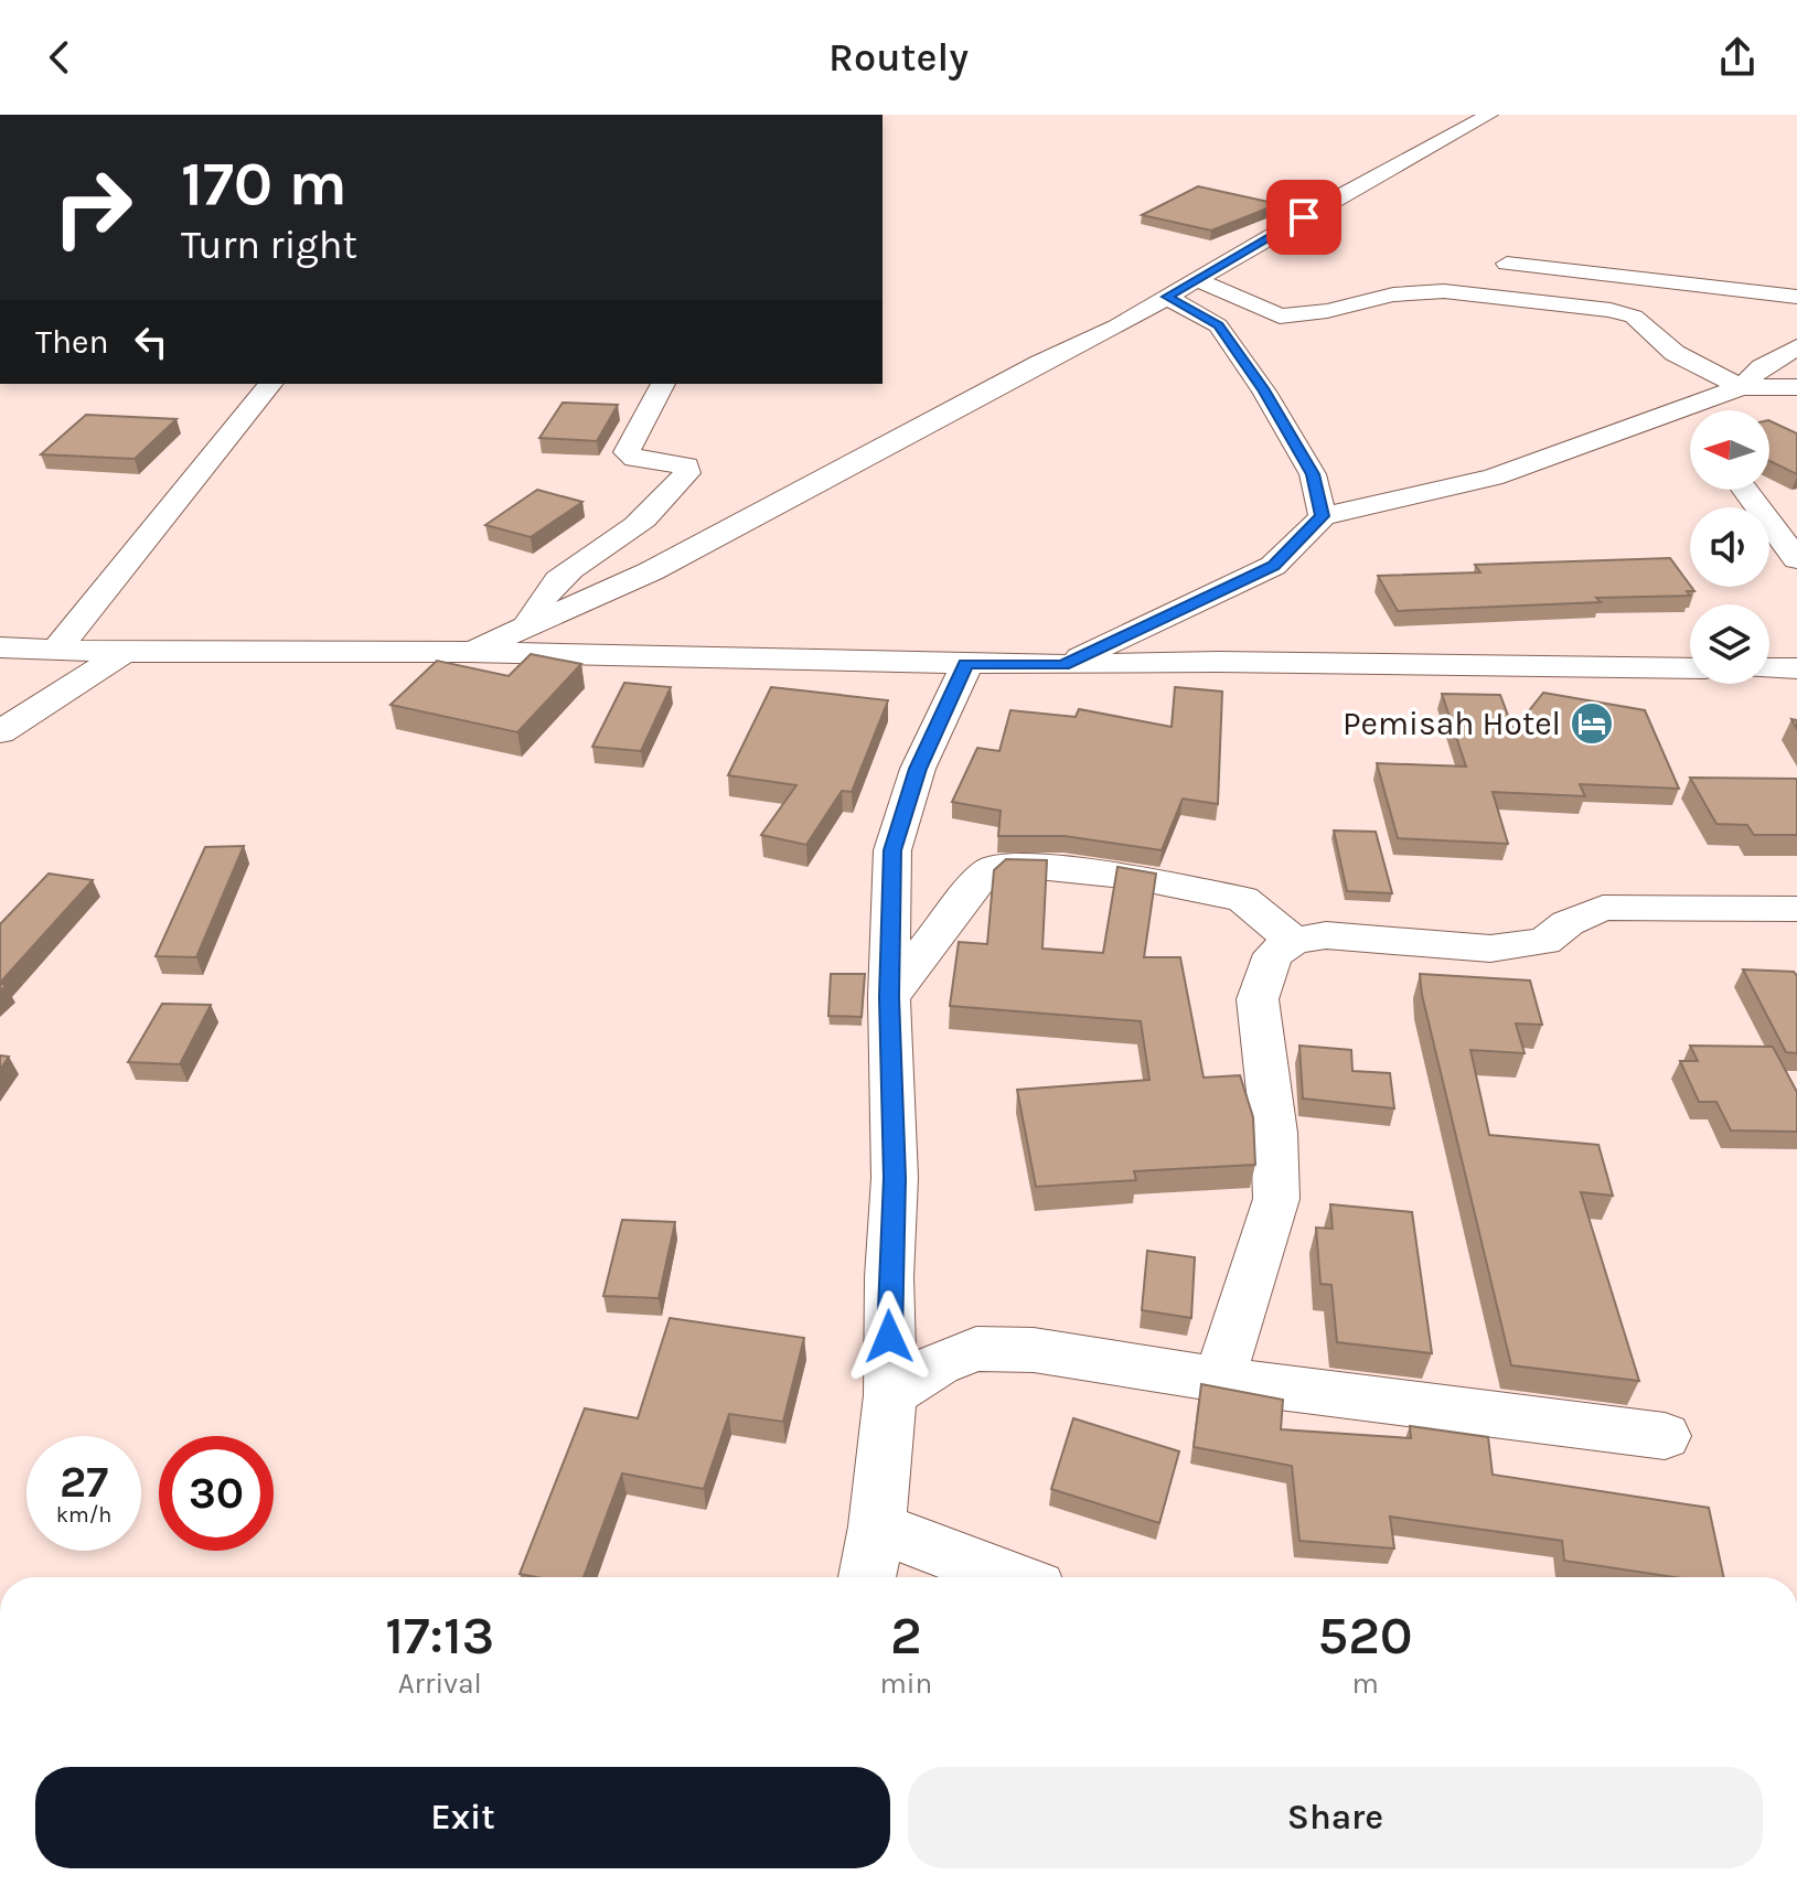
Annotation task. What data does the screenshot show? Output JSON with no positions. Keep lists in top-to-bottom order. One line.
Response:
{"places":{"hotel":["Pemisah Hotel"]},"north":"left","page":{"header":"Routely","turn":["170 m","Turn right"],"then":"Then","speed":"27 km/h","limit":"30","eta":["17:13","Arrival","2","min","520","m"],"buttons":["Exit","Share"]}}
